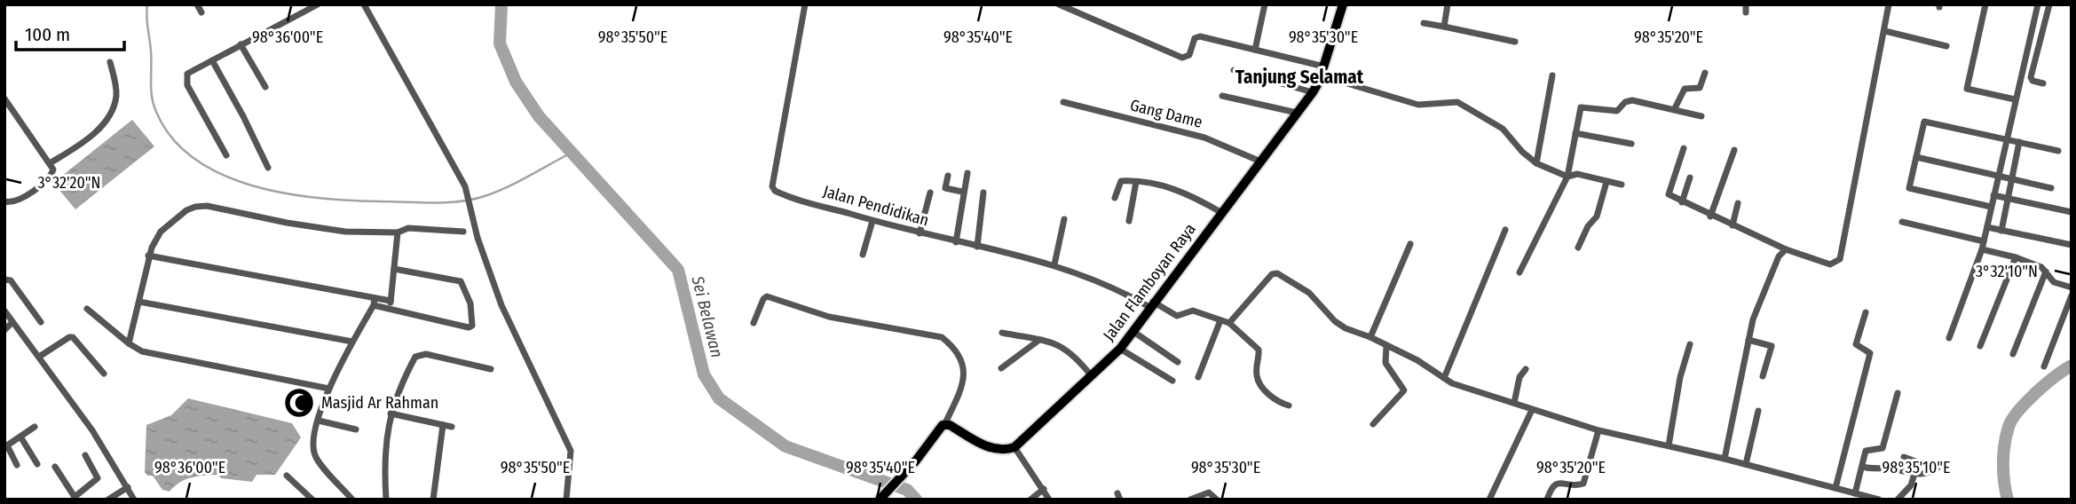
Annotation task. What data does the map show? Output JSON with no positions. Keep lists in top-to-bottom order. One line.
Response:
{"streets":{"main road":["Jalan Flamboyan Raya"],"street":["Gang Dame","Jalan Pendidikan"]},"crossings":[["Gang Dame","Jalan Flamboyan Raya"],["Jalan Pendidikan","Jalan Flamboyan Raya"]],"districts":["Tanjung Selamat"],"water":["Sei Belawan"],"places":{"mosque":["Masjid Ar Rahman"]},"scale_bar":"100 m","coordinates":["98°36'00\"E","98°35'50\"E","98°35'40\"E","98°35'30\"E","98°35'20\"E","3°32'20\"N","3°32'10\"N","98°35'10\"E"]}
